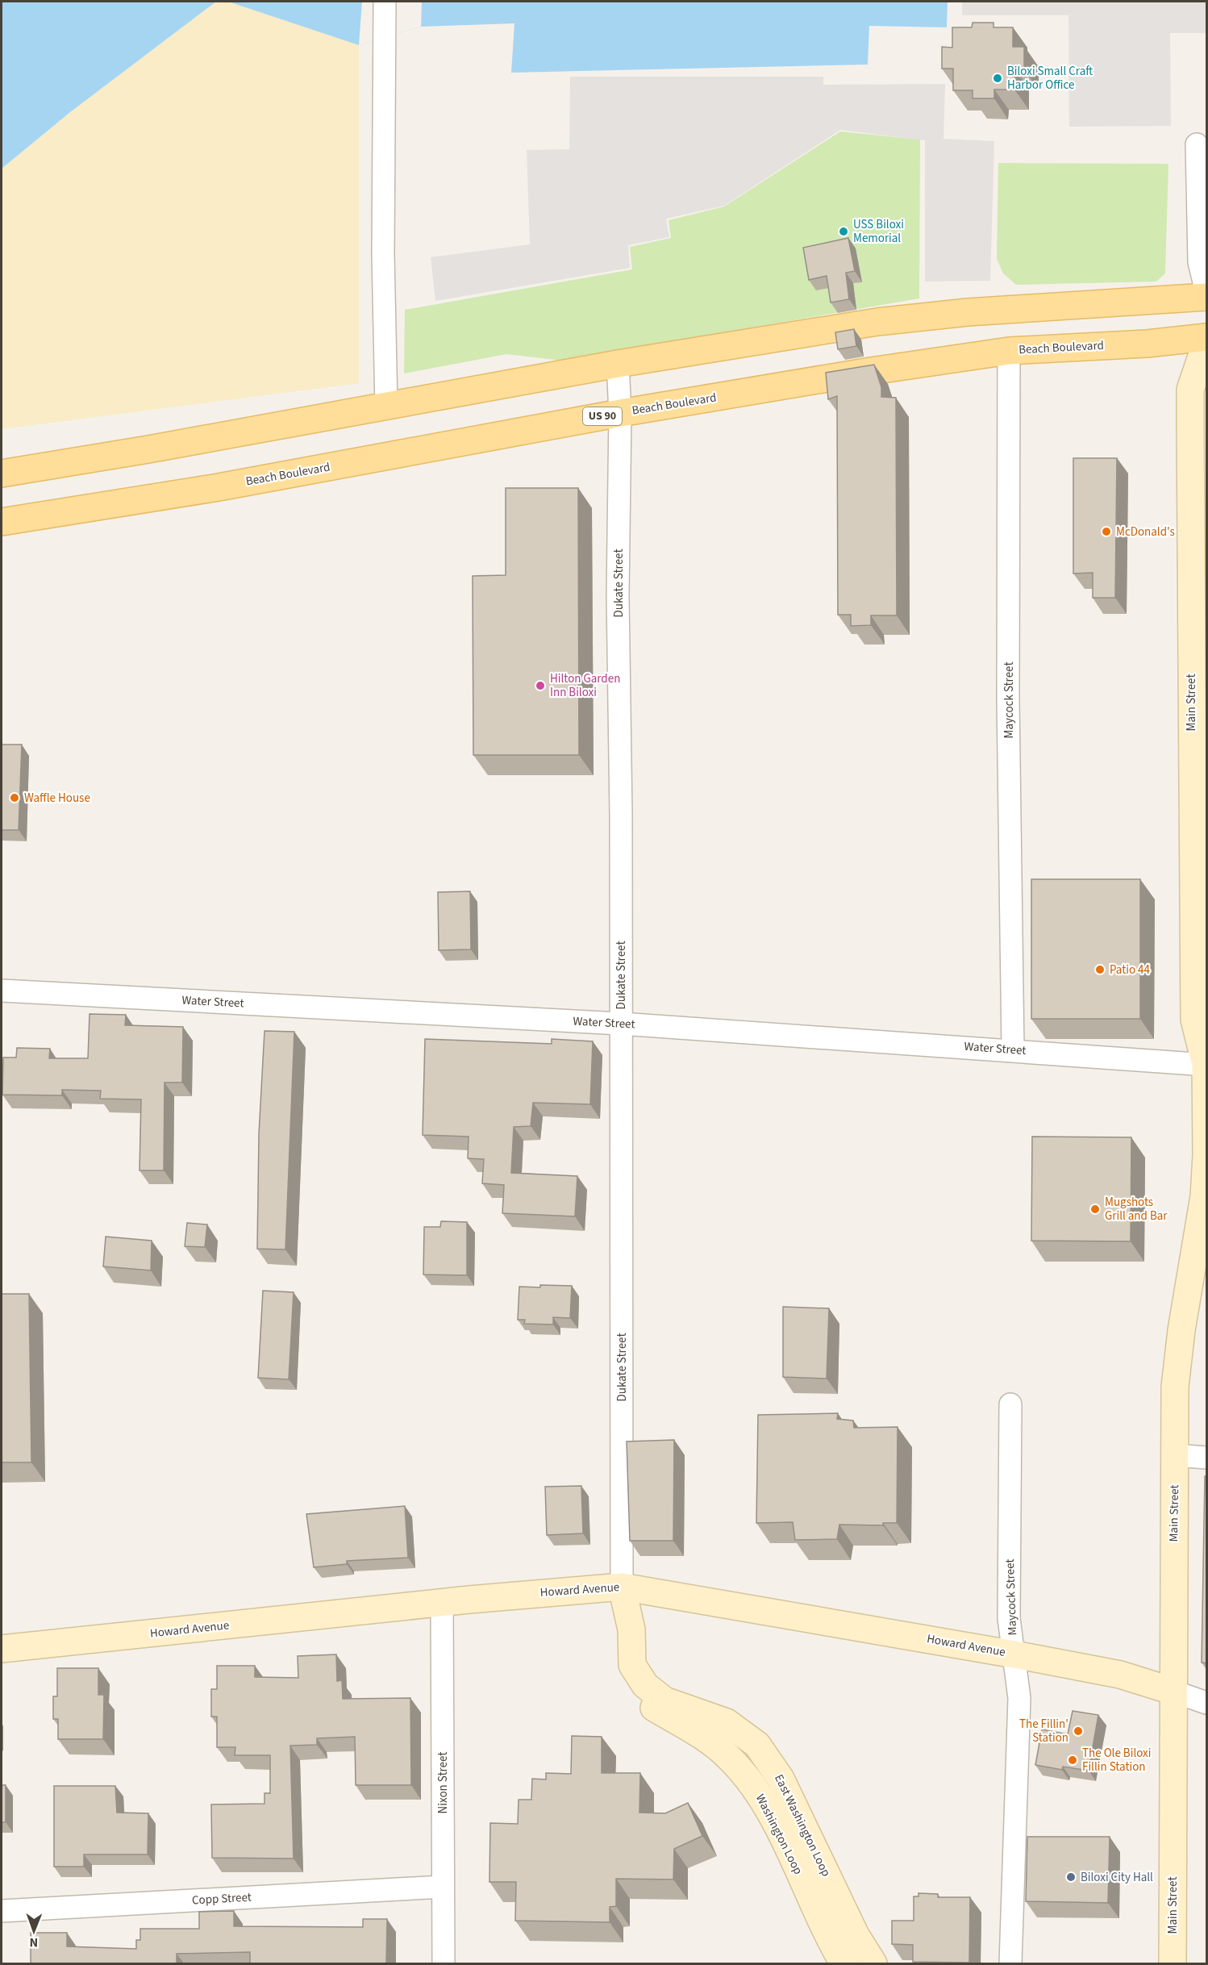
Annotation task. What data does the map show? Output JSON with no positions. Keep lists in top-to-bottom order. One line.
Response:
{"streets":{"main road":["Beach Boulevard","US 90"],"street":["Dukate Street","Maycock Street","Main Street","Water Street","Howard Avenue","Nixon Street","East Washington Loop","Copp Street"]},"crossings":[["Beach Boulevard","Dukate Street"],["Beach Boulevard","Maycock Street"],["Dukate Street","Water Street"],["Dukate Street","Howard Avenue"],["Dukate Street","East Washington Loop"],["Maycock Street","Water Street"],["Maycock Street","Howard Avenue"],["Main Street","Water Street"],["Main Street","Howard Avenue"],["Howard Avenue","Nixon Street"],["Howard Avenue","East Washington Loop"],["Nixon Street","Copp Street"]],"places":["Biloxi Small Craft Harbor Office","USS Biloxi Memorial","McDonald's","Hilton Garden Inn Biloxi","Waffle House","Patio 44","Mugshots Grill and Bar","The Fillin' Station","The Ole Biloxi Fillin Station","Biloxi City Hall"],"north":"bottom"}
